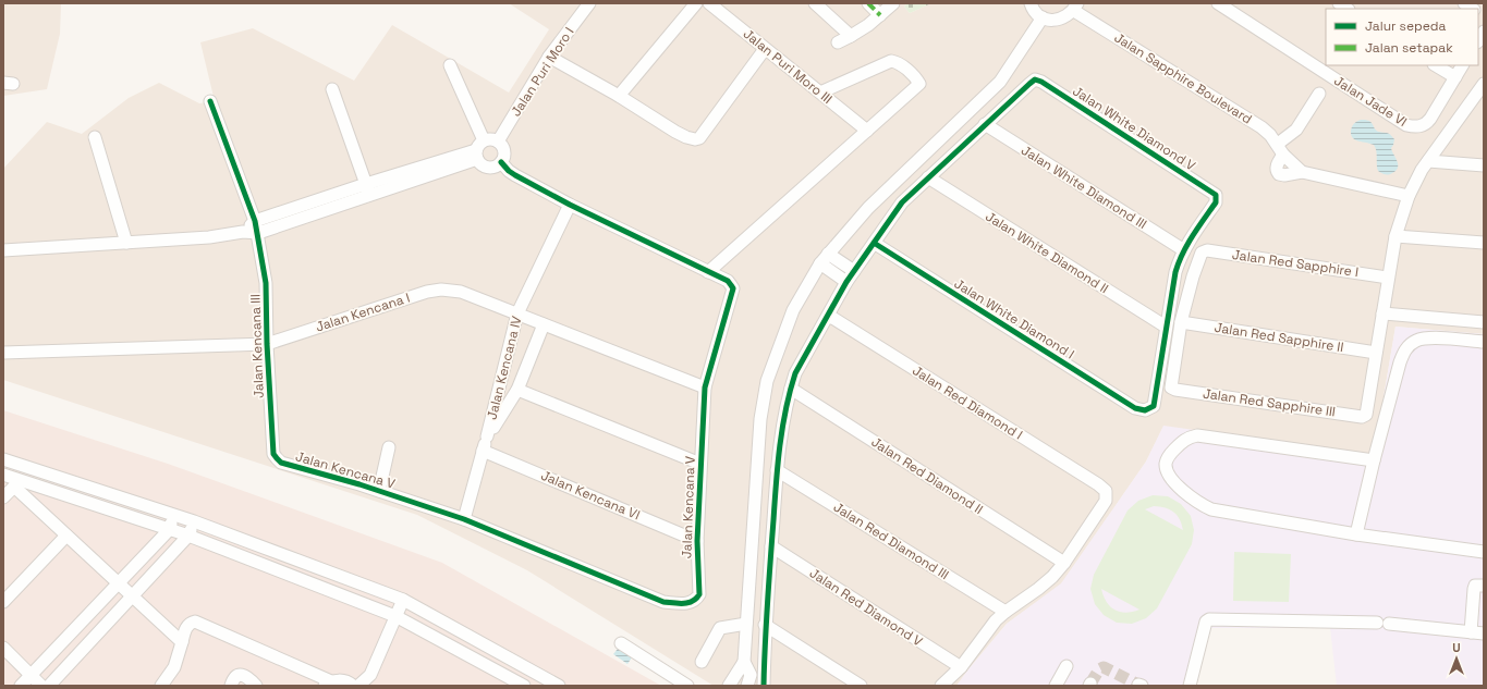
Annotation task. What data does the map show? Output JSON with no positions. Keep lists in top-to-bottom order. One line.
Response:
{"streets":{"street":["Jalan Puri Moro III","Jalan Puri Moro I","Jalan Sapphire Boulevard","Jalan Jade VI","Jalan White Diamond V","Jalan White Diamond III","Jalan White Diamond II","Jalan Red Sapphire I","Jalan Kencana I","Jalan White Diamond I","Jalan Red Sapphire II","Jalan Kencana III","Jalan Kencana IV","Jalan Red Diamond I","Jalan Red Sapphire III","Jalan Kencana V","Jalan Red Diamond II","Jalan Kencana VI","Jalan Red Diamond III","Jalan Red Diamond V"]},"crossings":[["Jalan Puri Moro I","Jalan Kencana V"],["Jalan White Diamond V","Jalan White Diamond III"],["Jalan White Diamond II","Jalan White Diamond I"],["Jalan Red Sapphire I","Jalan Red Sapphire II"],["Jalan Red Sapphire I","Jalan Red Sapphire III"],["Jalan Kencana I","Jalan Kencana III"],["Jalan Kencana I","Jalan Kencana IV"],["Jalan Kencana I","Jalan Kencana V"],["Jalan Red Sapphire II","Jalan Red Sapphire III"],["Jalan Kencana III","Jalan Kencana V"],["Jalan Kencana IV","Jalan Kencana V"],["Jalan Kencana IV","Jalan Kencana VI"],["Jalan Red Diamond I","Jalan Red Diamond II"],["Jalan Kencana V","Jalan Kencana VI"]],"legend":["Jalur sepeda","Jalan setapak"],"north":"top"}
